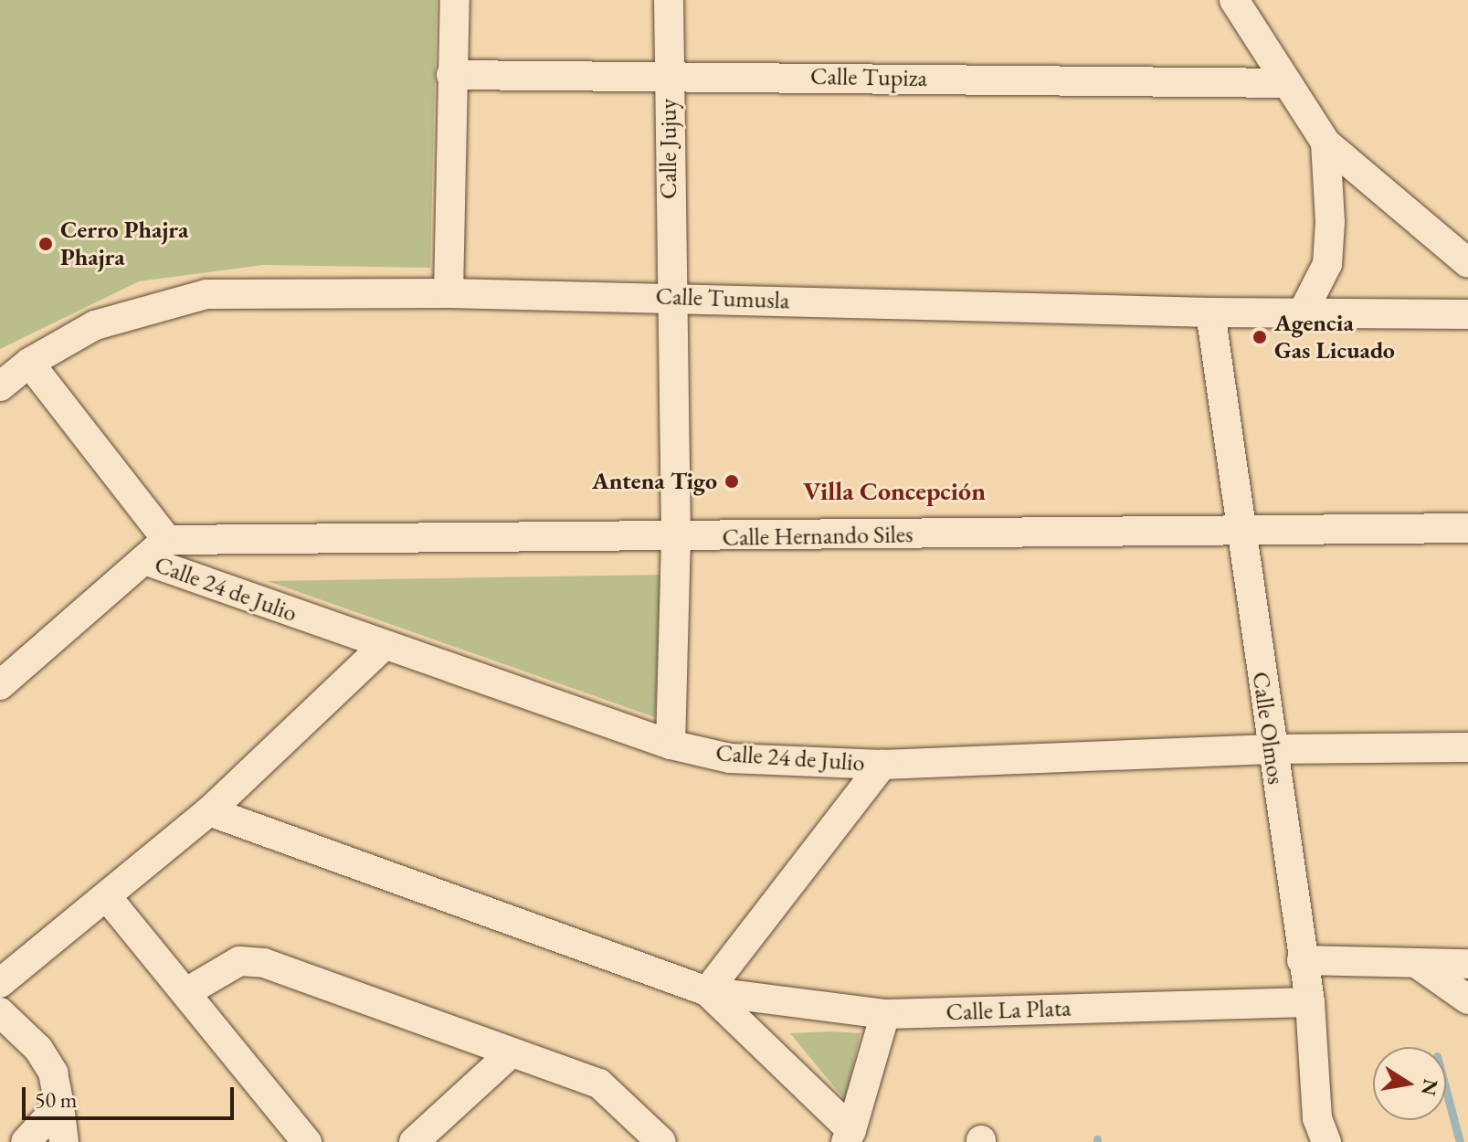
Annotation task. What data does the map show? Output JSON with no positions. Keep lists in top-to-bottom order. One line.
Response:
{"streets":{"street":["Calle Tupiza","Calle Jujuy","Calle Tumusla","Calle Hernando Siles","Calle 24 de Julio","Calle Olmos","Calle La Plata"]},"crossings":[["Calle Tupiza","Calle Jujuy"],["Calle Jujuy","Calle Tumusla"],["Calle Jujuy","Calle Hernando Siles"],["Calle Jujuy","Calle 24 de Julio"],["Calle Tumusla","Calle Olmos"],["Calle Hernando Siles","Calle Olmos"],["Calle 24 de Julio","Calle Olmos"],["Calle Olmos","Calle La Plata"]],"districts":["Villa Concepción"],"places":["Cerro Phajra Phajra","Agencia Gas Licuado","Antena Tigo"],"scale_bar":"50 m","north":"right"}
